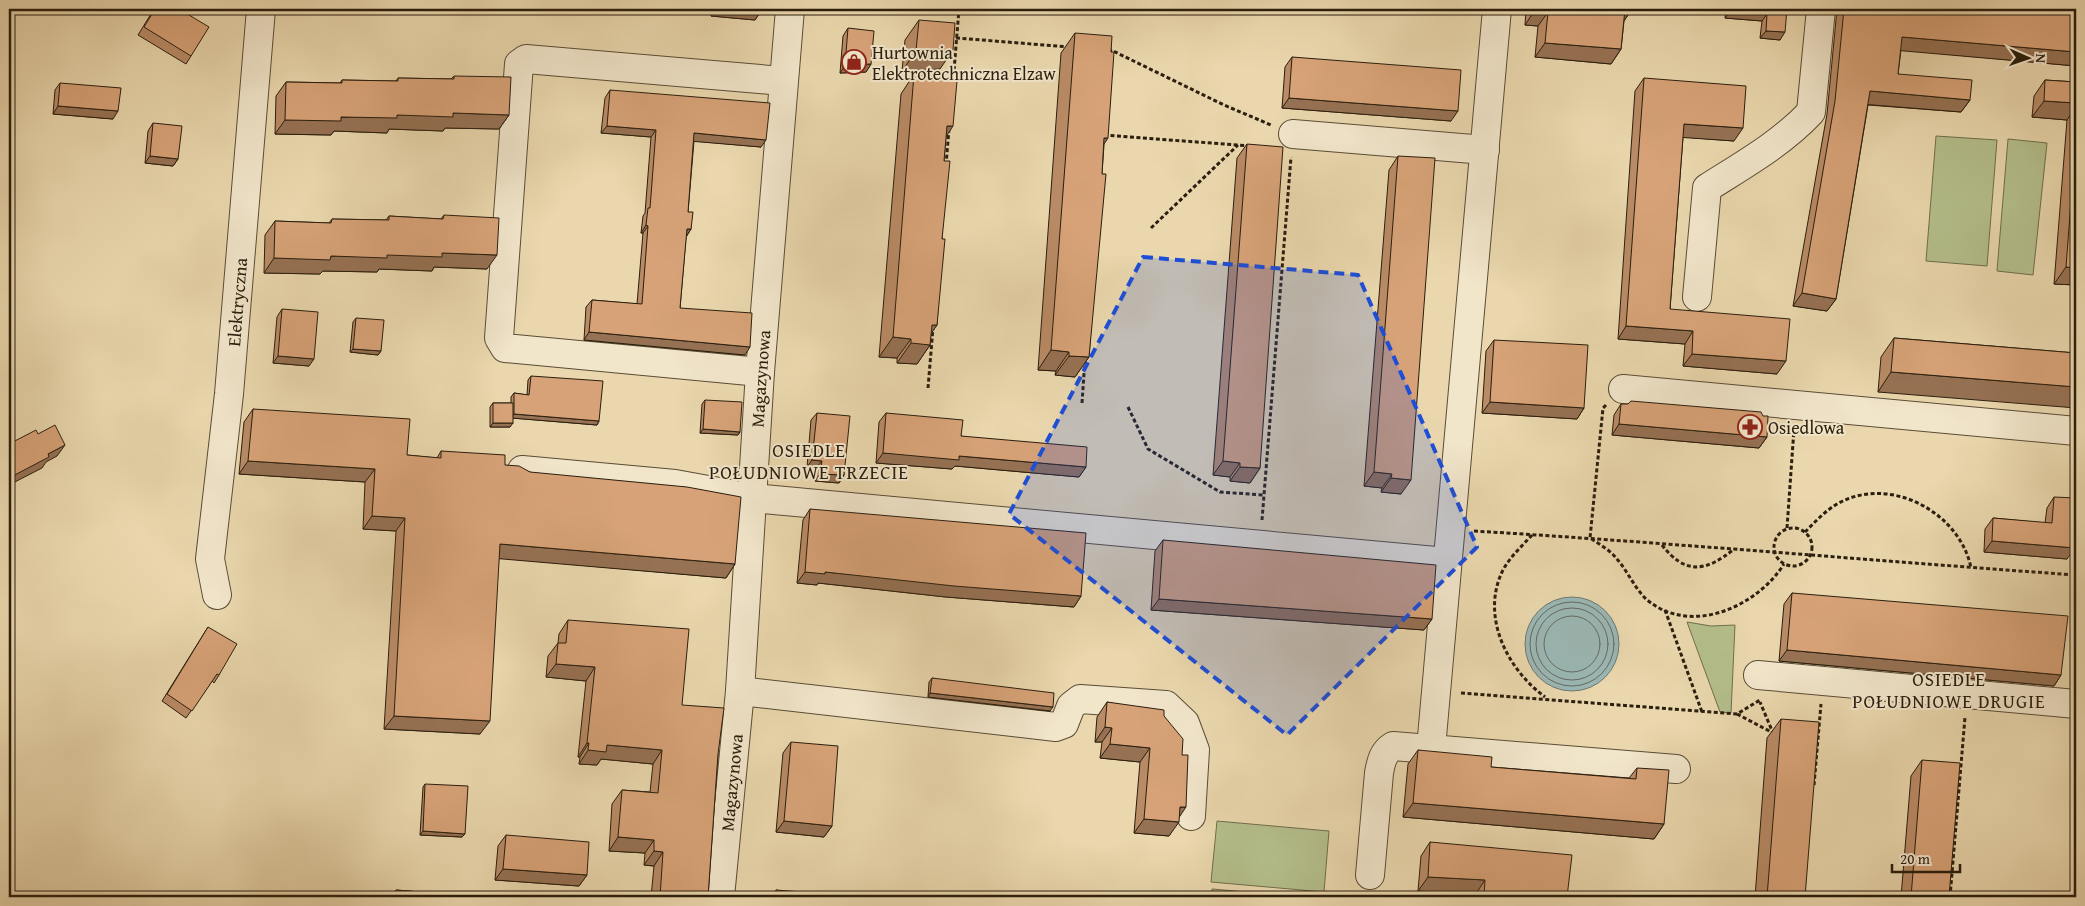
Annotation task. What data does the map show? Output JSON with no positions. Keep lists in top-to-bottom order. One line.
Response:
{"streets":{"street":["Elektryczna","Magazynowa"]},"districts":["OSIEDLE POŁUDNIOWE TRZECIE","OSIEDLE POŁUDNIOWE DRUGIE"],"places":{"shop":["Hurtownia Elektrotechniczna Elzaw"],"pharmacy":["Osiedlowa"]},"scale_bar":"20 m","north":"right"}
